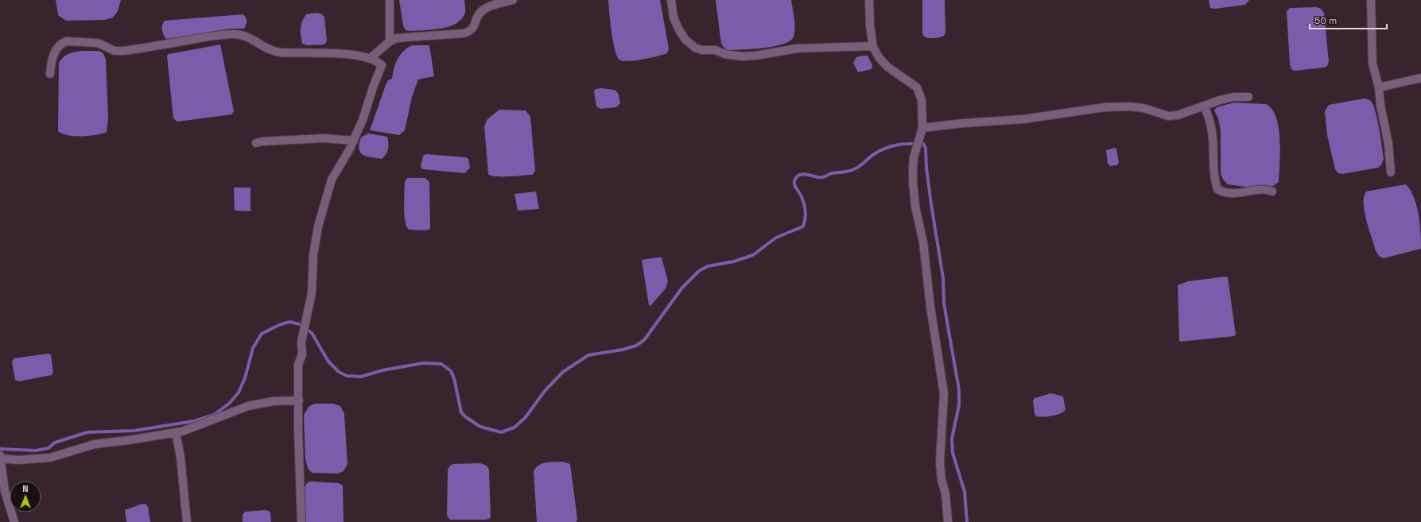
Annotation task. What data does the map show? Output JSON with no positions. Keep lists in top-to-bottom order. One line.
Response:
{"scale_bar":"50 m","north":"top"}
